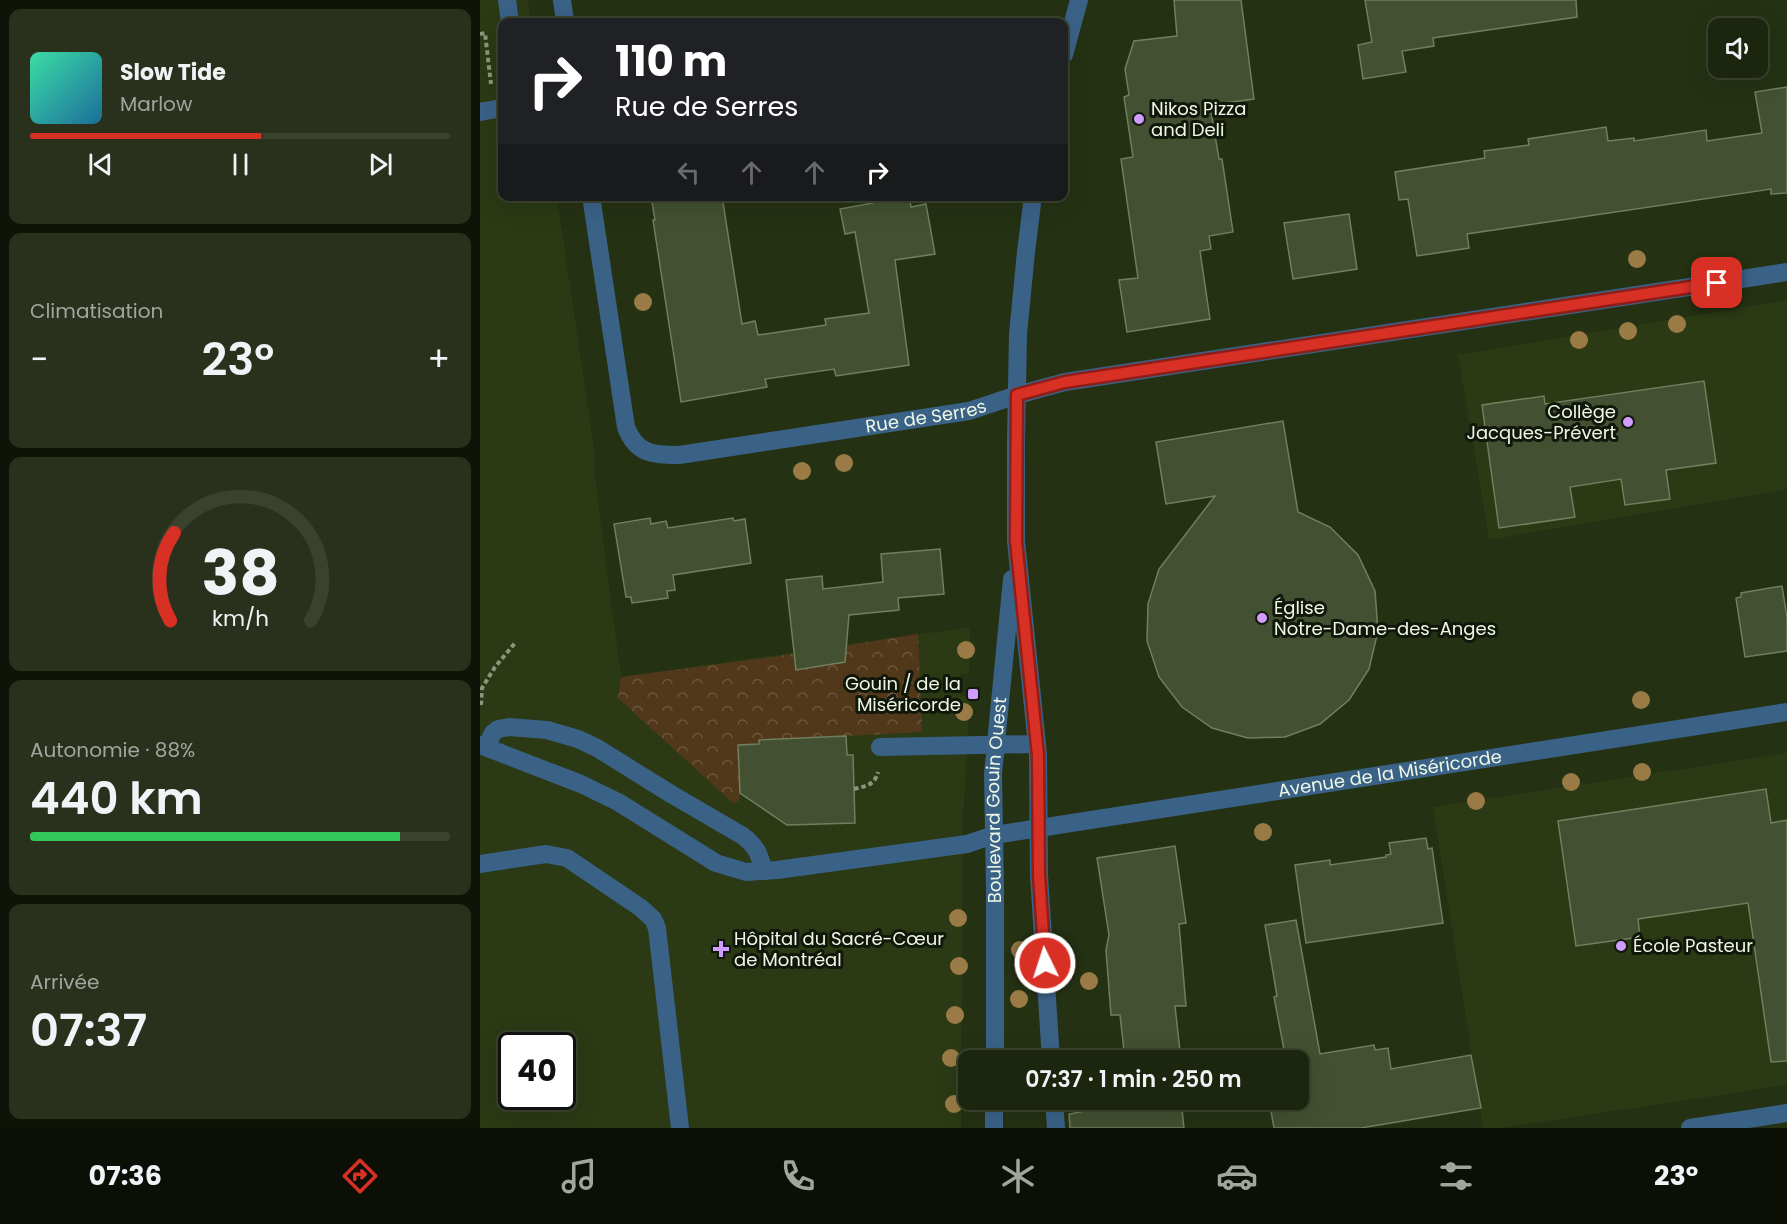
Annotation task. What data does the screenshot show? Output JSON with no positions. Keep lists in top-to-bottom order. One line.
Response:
{"streets":{"street":["Rue de Serres","Avenue de la Miséricorde","Boulevard Gouin Ouest"]},"crossings":[["Rue de Serres","Boulevard Gouin Ouest"],["Avenue de la Miséricorde","Boulevard Gouin Ouest"]],"places":{"other":["Nikos Pizza and Deli","Collège Jacques-Prévert","Église Notre-Dame-des-Anges","École Pasteur"],"transit":["Gouin / de la Miséricorde"],"health":["Hôpital du Sacré-Cœur de Montréal"]},"page":{"turn":["110 m","Rue de Serres"],"song":["Slow Tide","Marlow"],"tile":["Climatisation",["Autonomie · 88%","440 km"],["Arrivée","07:37"]],"heat":["−","23°","+"],"limit":"40","trip":"07:37 · 1 min · 250 m","tabs":["07:36","23°"],"gauge":["38","km/h"]}}
